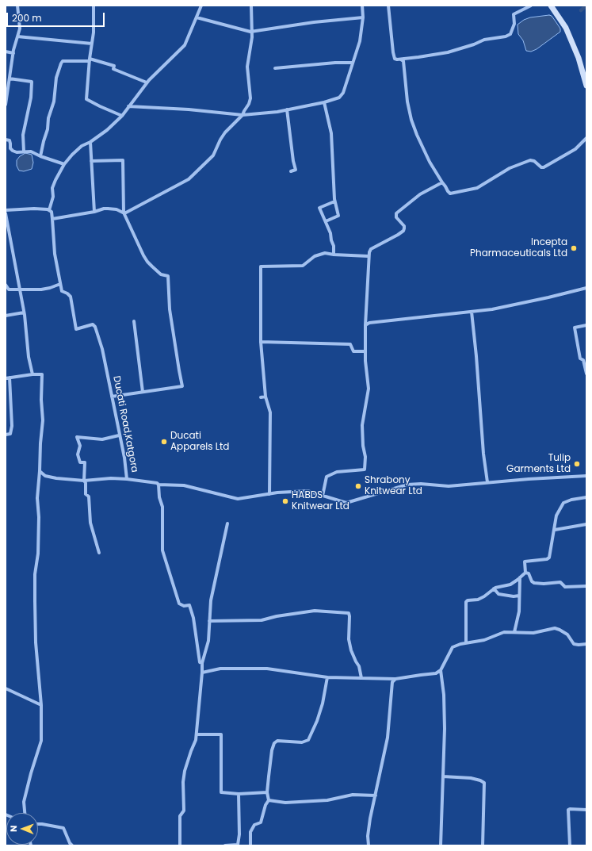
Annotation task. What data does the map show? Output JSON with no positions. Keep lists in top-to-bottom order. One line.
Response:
{"streets":{"street":["Ducati Road,Katgora"]},"places":["Incepta Pharmaceuticals Ltd","Ducati Apparels Ltd","Tulip Garments Ltd","Shrabony Knitwear Ltd","HABDS Knitwear Ltd"],"scale_bar":"200 m","north":"left"}
